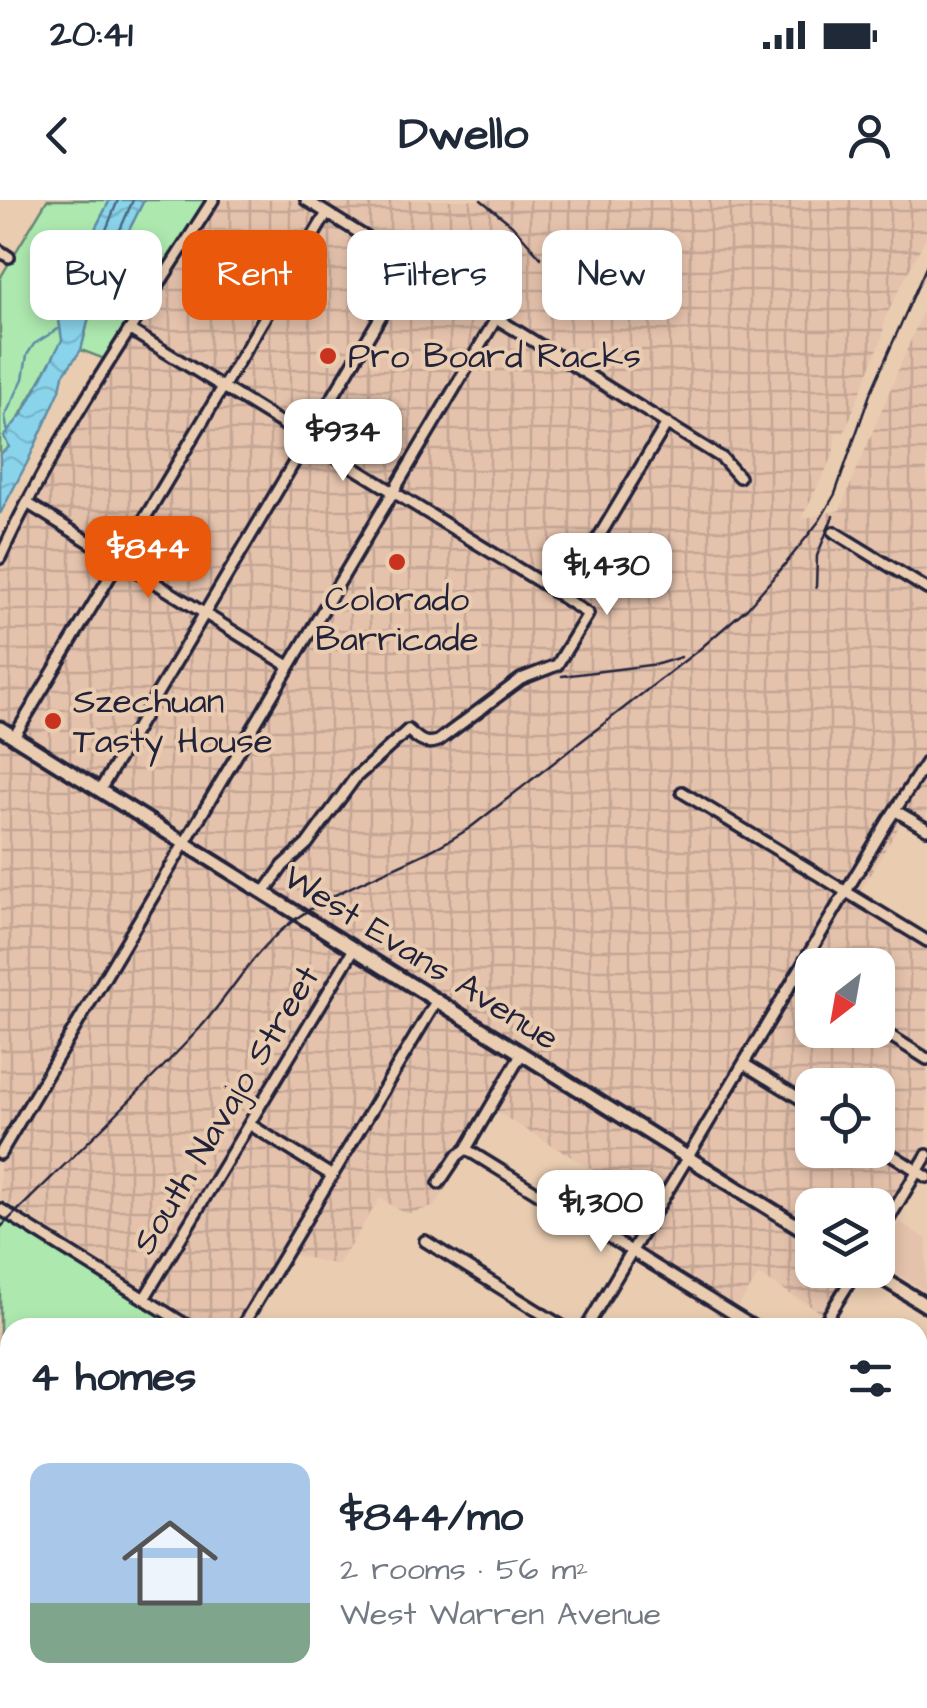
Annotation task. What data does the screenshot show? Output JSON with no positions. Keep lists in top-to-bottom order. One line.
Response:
{"streets":{"main road":["West Evans Avenue"],"street":["South Navajo Street"]},"crossings":[["West Evans Avenue","South Navajo Street"]],"places":["Pro Board Racks","Colorado Barricade","Szechuan Tasty House"],"north":"bottom left","page":{"status":"20:41","header":"Dwello","chip":["Buy","Rent","Filters","New"],"price":["$934","$844","$1,430","$1,300"],"heading":"4 homes","list":[{"name":"$844/mo","note":"2 rooms · 56 m² · West Warren Avenue"}]}}
